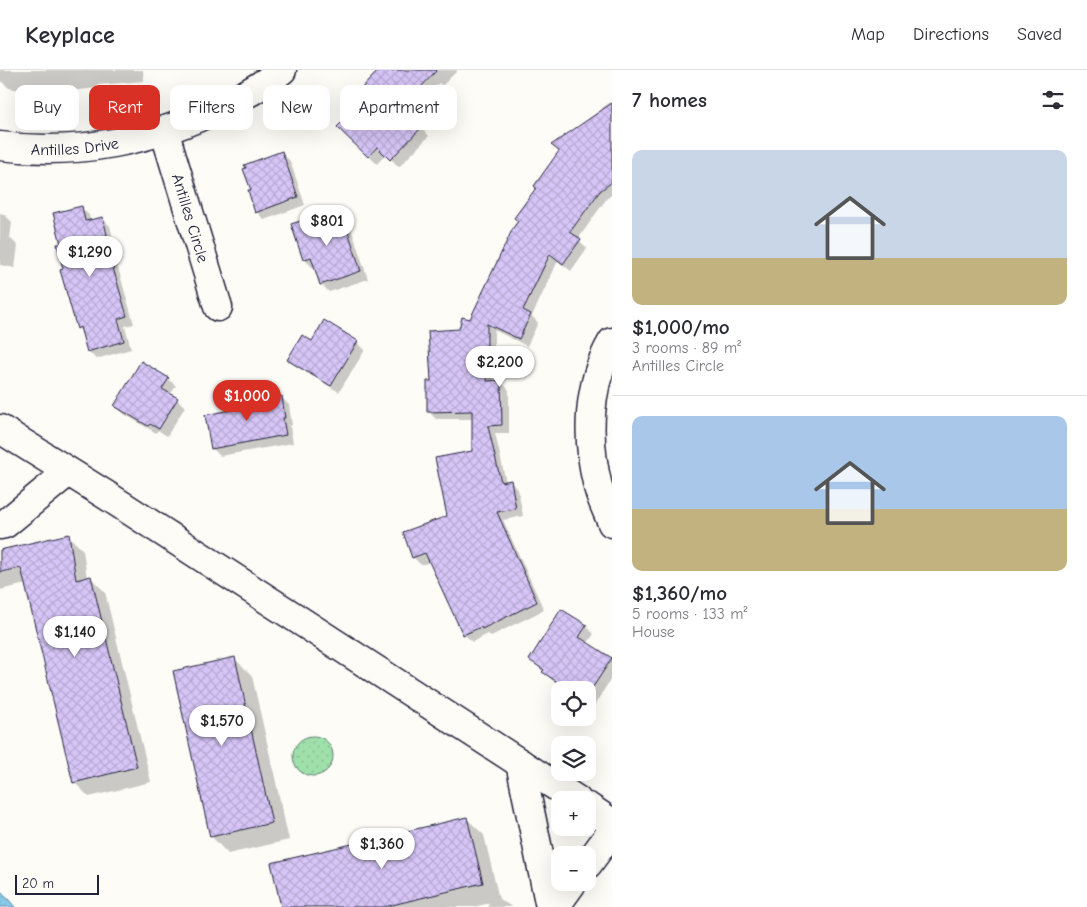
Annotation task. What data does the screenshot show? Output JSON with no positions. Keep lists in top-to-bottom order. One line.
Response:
{"streets":{"street":["Antilles Drive","Antilles Circle"]},"crossings":[["Antilles Drive","Antilles Circle"]],"scale_bar":"20 m","page":{"header":"Keyplace","nav":["Map","Directions","Saved"],"heading":"7 homes","chip":["Buy","Rent","Filters","New","Apartment"],"list":[{"name":"$1,000/mo","note":"3 rooms · 89 m² · Antilles Circle"},{"name":"$1,360/mo","note":"5 rooms · 133 m² · House"}],"price":["$801","$1,290","$2,200","$1,000","$1,140","$1,570","$1,360"],"map_buttons":["+","−"],"scale":"20 m"}}
